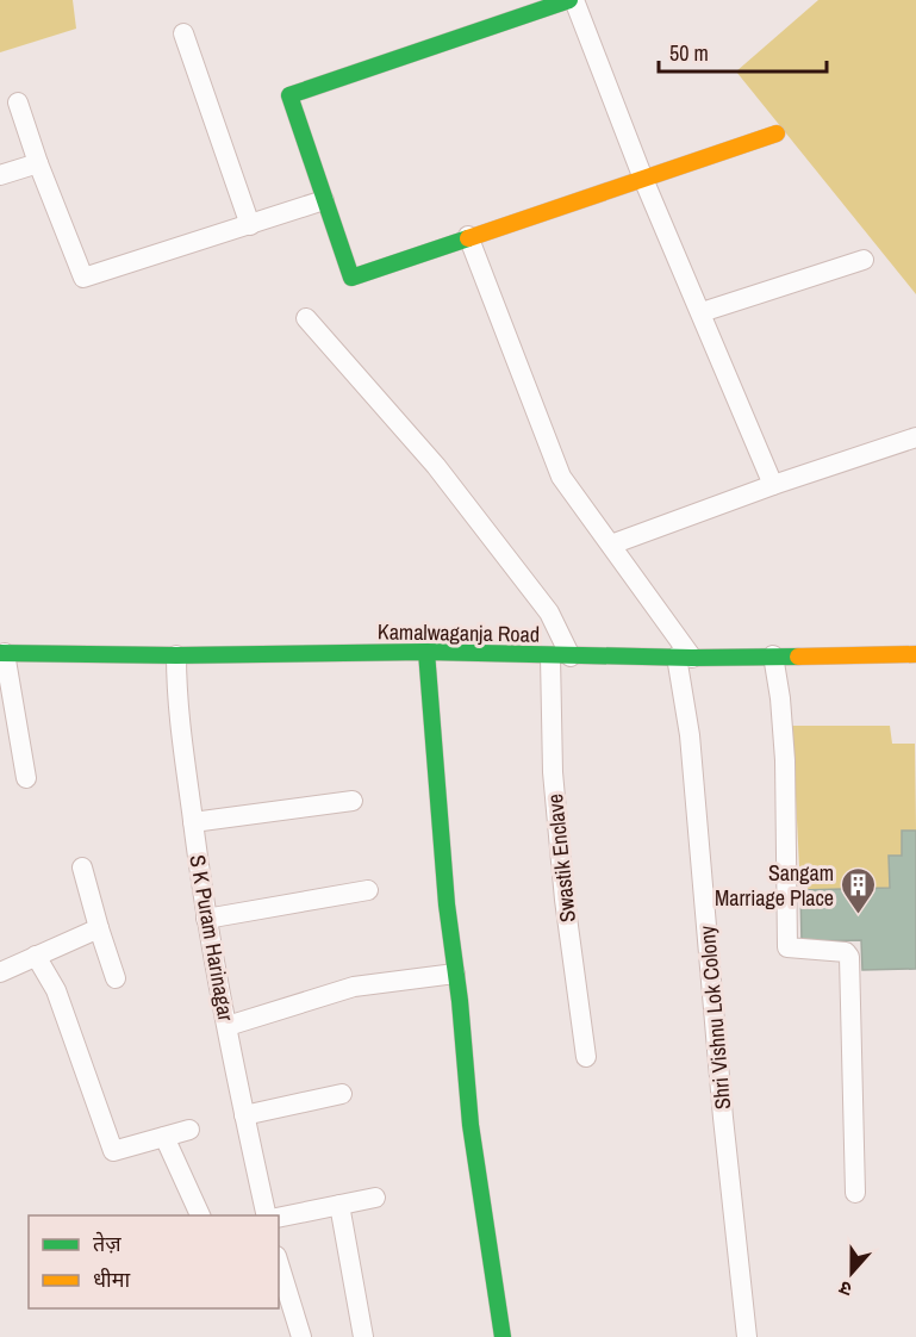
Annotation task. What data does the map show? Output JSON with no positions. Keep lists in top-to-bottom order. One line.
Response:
{"streets":{"street":["Kamalwaganja Road","Swastik Enclave","S K Puram Harinagar","Shri Vishnu Lok Colony"]},"crossings":[["Kamalwaganja Road","Swastik Enclave"],["Kamalwaganja Road","S K Puram Harinagar"],["Kamalwaganja Road","Shri Vishnu Lok Colony"]],"places":{"building":["Sangam Marriage Place"]},"legend":["तेज़","धीमा"],"scale_bar":"50 m","north":"bottom"}
